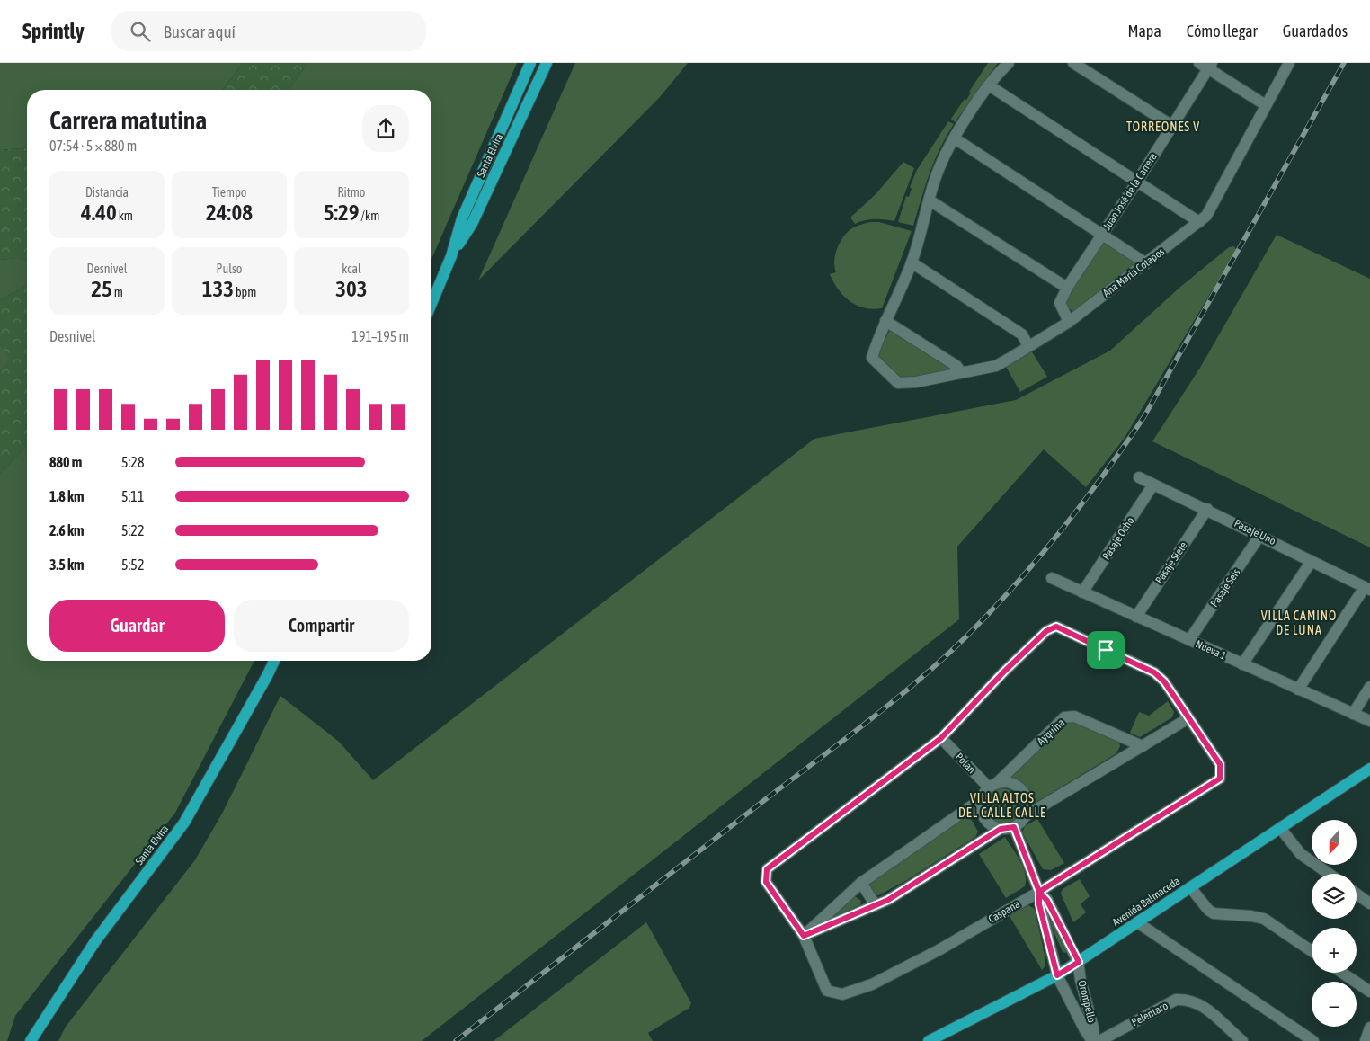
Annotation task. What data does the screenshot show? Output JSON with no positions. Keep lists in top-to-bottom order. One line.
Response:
{"streets":{"main road":["Santa Elvira","Avenida Balmaceda"],"street":["Juan José de la Carrera","Ana María Cotapos","Pasaje Uno","Pasaje Ocho","Pasaje Siete","Pasaje Seis","Nueva 1","Ayquina","Polan","Caspana","Orompello","Pelentaro"]},"crossings":[["Juan José de la Carrera","Ana María Cotapos"],["Pasaje Uno","Pasaje Ocho"],["Pasaje Uno","Pasaje Siete"],["Pasaje Uno","Pasaje Seis"],["Pasaje Ocho","Nueva 1"],["Pasaje Siete","Nueva 1"],["Pasaje Seis","Nueva 1"],["Ayquina","Polan"],["Polan","Caspana"],["Avenida Balmaceda","Orompello"]],"districts":["TORREONES V","VILLA CAMINO DE LUNA","VILLA ALTOS DEL CALLE CALLE"],"north":"bottom","page":{"header":"Sprintly","search":"Buscar aquí","nav":["Mapa","Cómo llegar","Guardados"],"heading":["Carrera matutina","07:54 · 5 × 880 m"],"stats":[["Distancia","4.40 km"],["Tiempo","24:08"],["Ritmo","5:29 /km"],["Desnivel","25 m"],["Pulso","133 bpm"],["kcal","303"]],"chart":["Desnivel","191–195 m"],"list":[{"name":"880 m","note":"5:28"},{"name":"1.8 km","note":"5:11"},{"name":"2.6 km","note":"5:22"},{"name":"3.5 km","note":"5:52"}],"buttons":["Guardar","Compartir"],"map_buttons":["+","−"]}}
